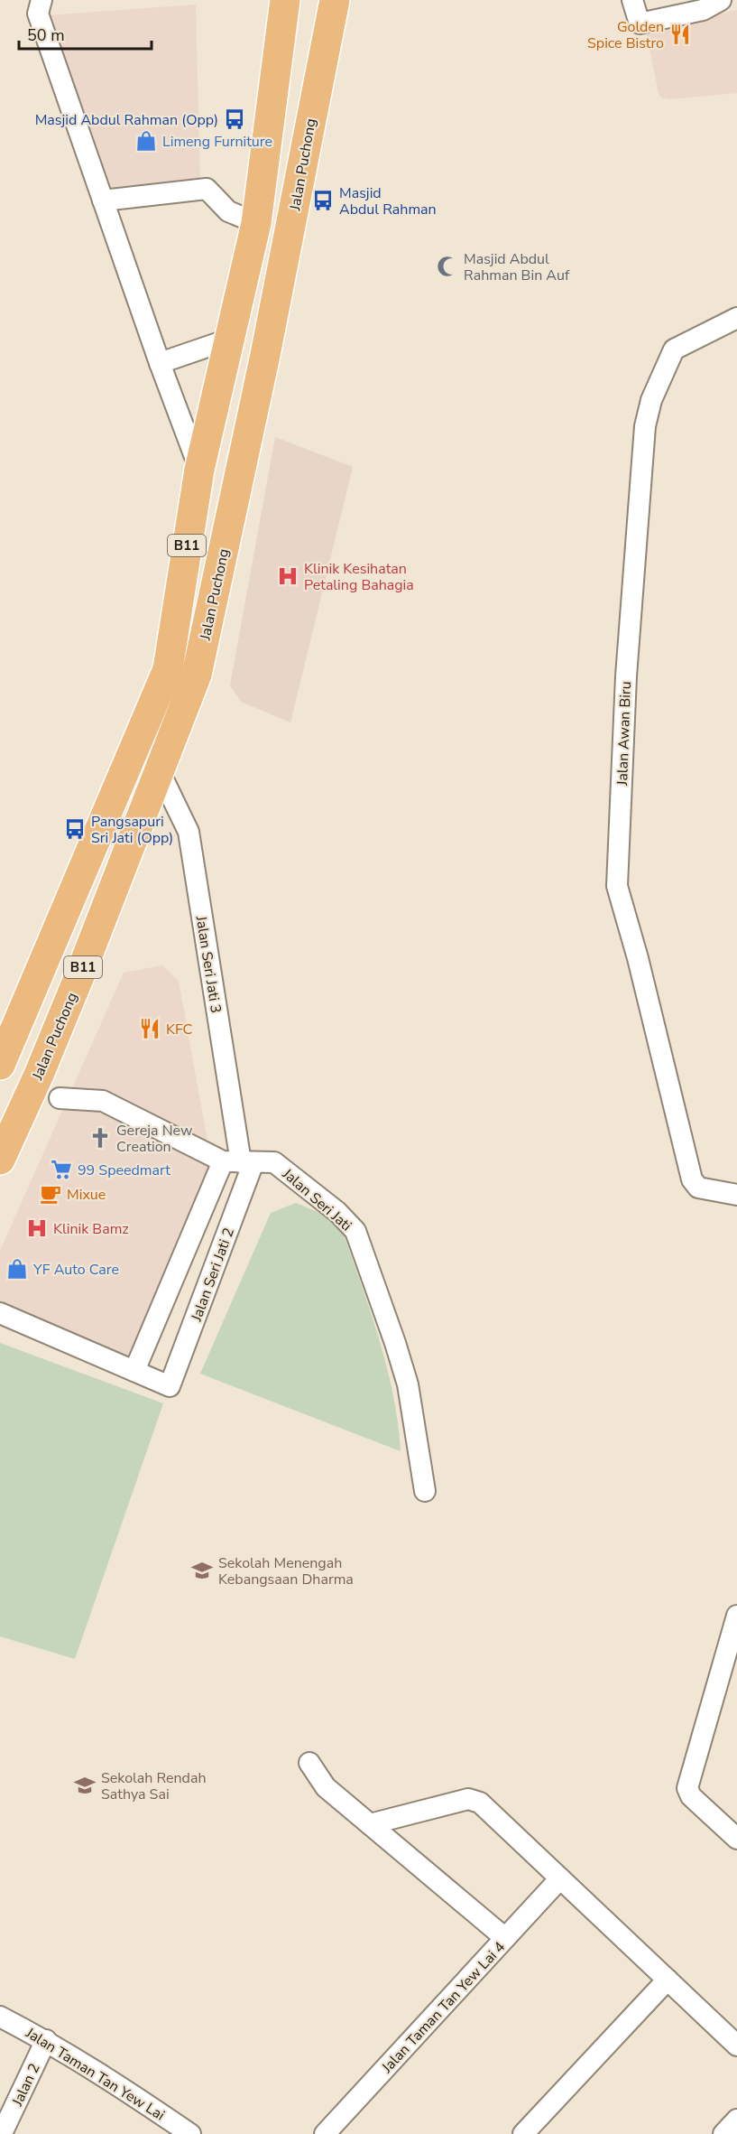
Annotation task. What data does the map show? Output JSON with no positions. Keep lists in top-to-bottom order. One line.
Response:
{"streets":{"main road":["Jalan Puchong","B11"],"street":["Jalan Awan Biru","Jalan Seri Jati 3","Jalan Seri Jati","Jalan Seri Jati 2","Jalan Taman Tan Yew Lai 4","Jalan Taman Tan Yew Lai","Jalan 2"]},"crossings":[["Jalan Puchong","Jalan Seri Jati 3"],["Jalan Seri Jati 3","Jalan Seri Jati"],["Jalan Seri Jati 3","Jalan Seri Jati 2"],["Jalan Seri Jati","Jalan Seri Jati 2"],["Jalan Taman Tan Yew Lai","Jalan 2"]],"places":{"restaurant":["Golden Spice Bistro","KFC"],"bus stop":["Masjid Abdul Rahman (Opp)","Masjid Abdul Rahman","Pangsapuri Sri Jati (Opp)"],"shop":["Limeng Furniture","YF Auto Care"],"mosque":["Masjid Abdul Rahman Bin Auf"],"hospital":["Klinik Kesihatan Petaling Bahagia","Klinik Bamz"],"church":["Gereja New Creation"],"supermarket":["99 Speedmart"],"cafe":["Mixue"],"school or university":["Sekolah Menengah Kebangsaan Dharma","Sekolah Rendah Sathya Sai"]},"scale_bar":"50 m"}
